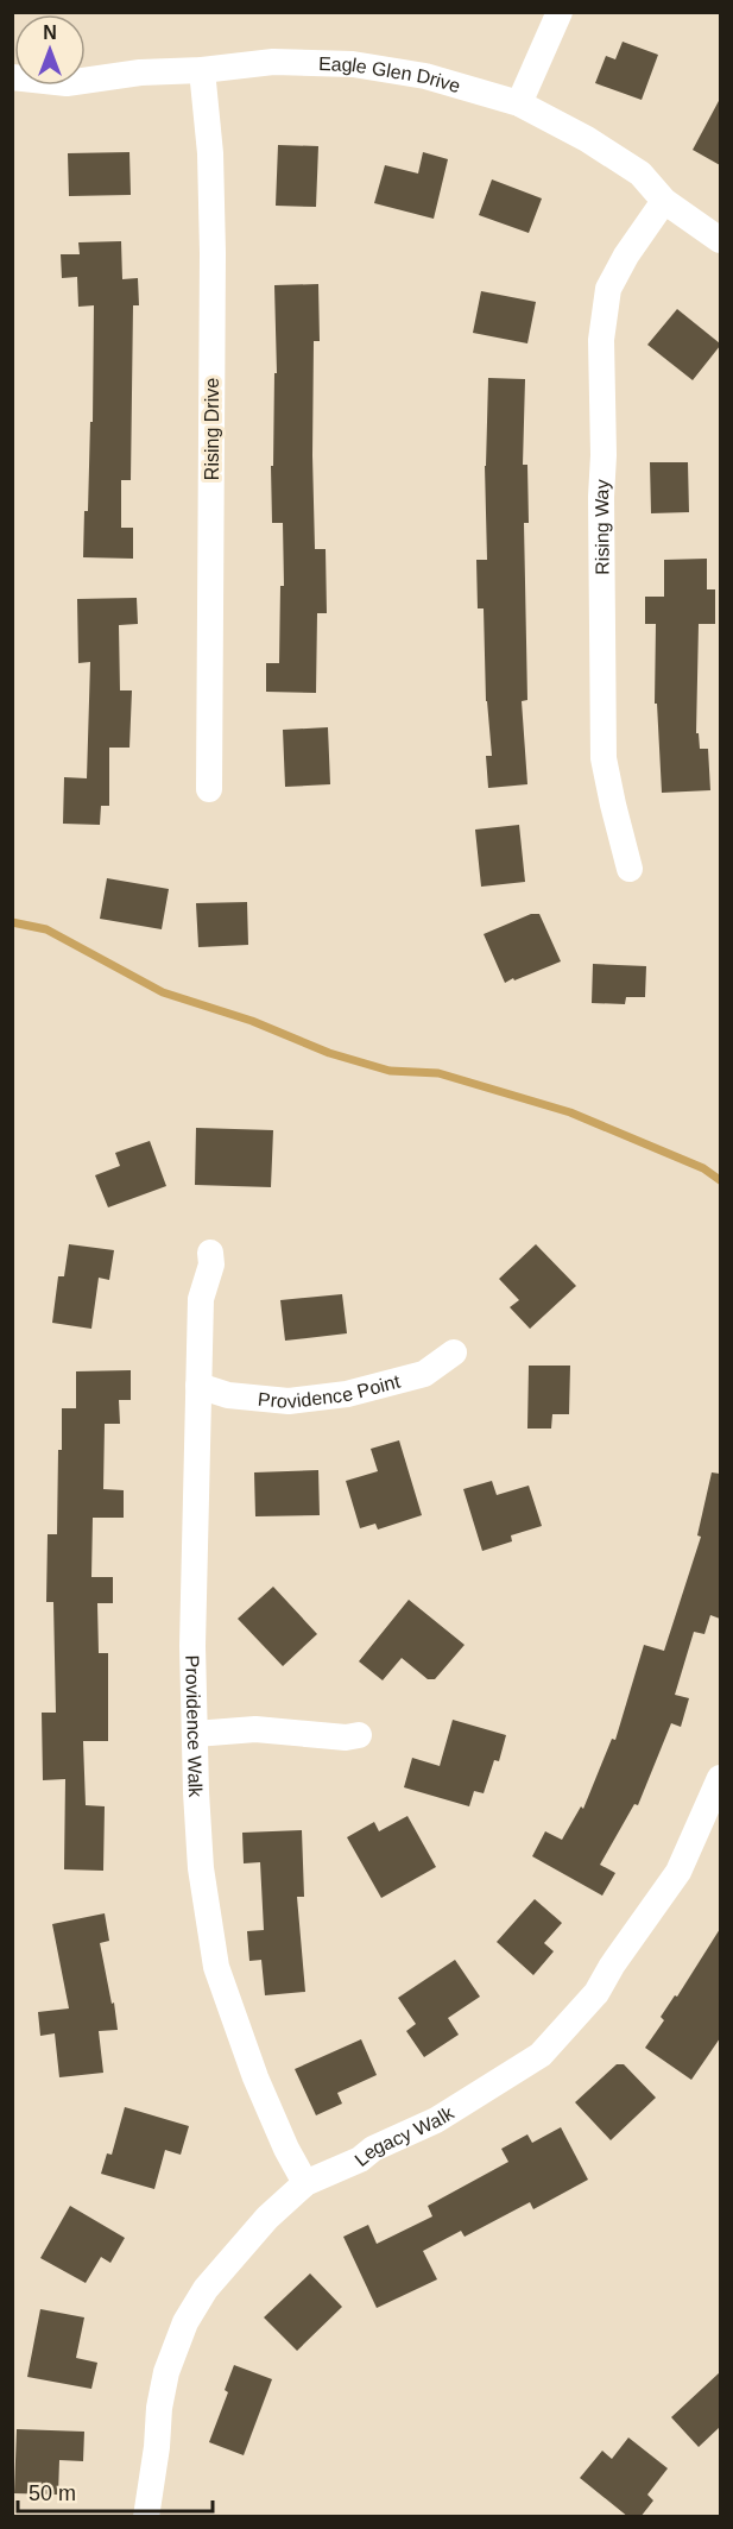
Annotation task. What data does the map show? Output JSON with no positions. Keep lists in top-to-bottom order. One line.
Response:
{"streets":{"street":["Eagle Glen Drive","Rising Drive","Rising Way","Providence Point","Providence Walk","Legacy Walk"]},"crossings":[["Eagle Glen Drive","Rising Drive"],["Eagle Glen Drive","Rising Way"],["Providence Point","Providence Walk"],["Providence Walk","Legacy Walk"]],"scale_bar":"50 m","north":"top"}
